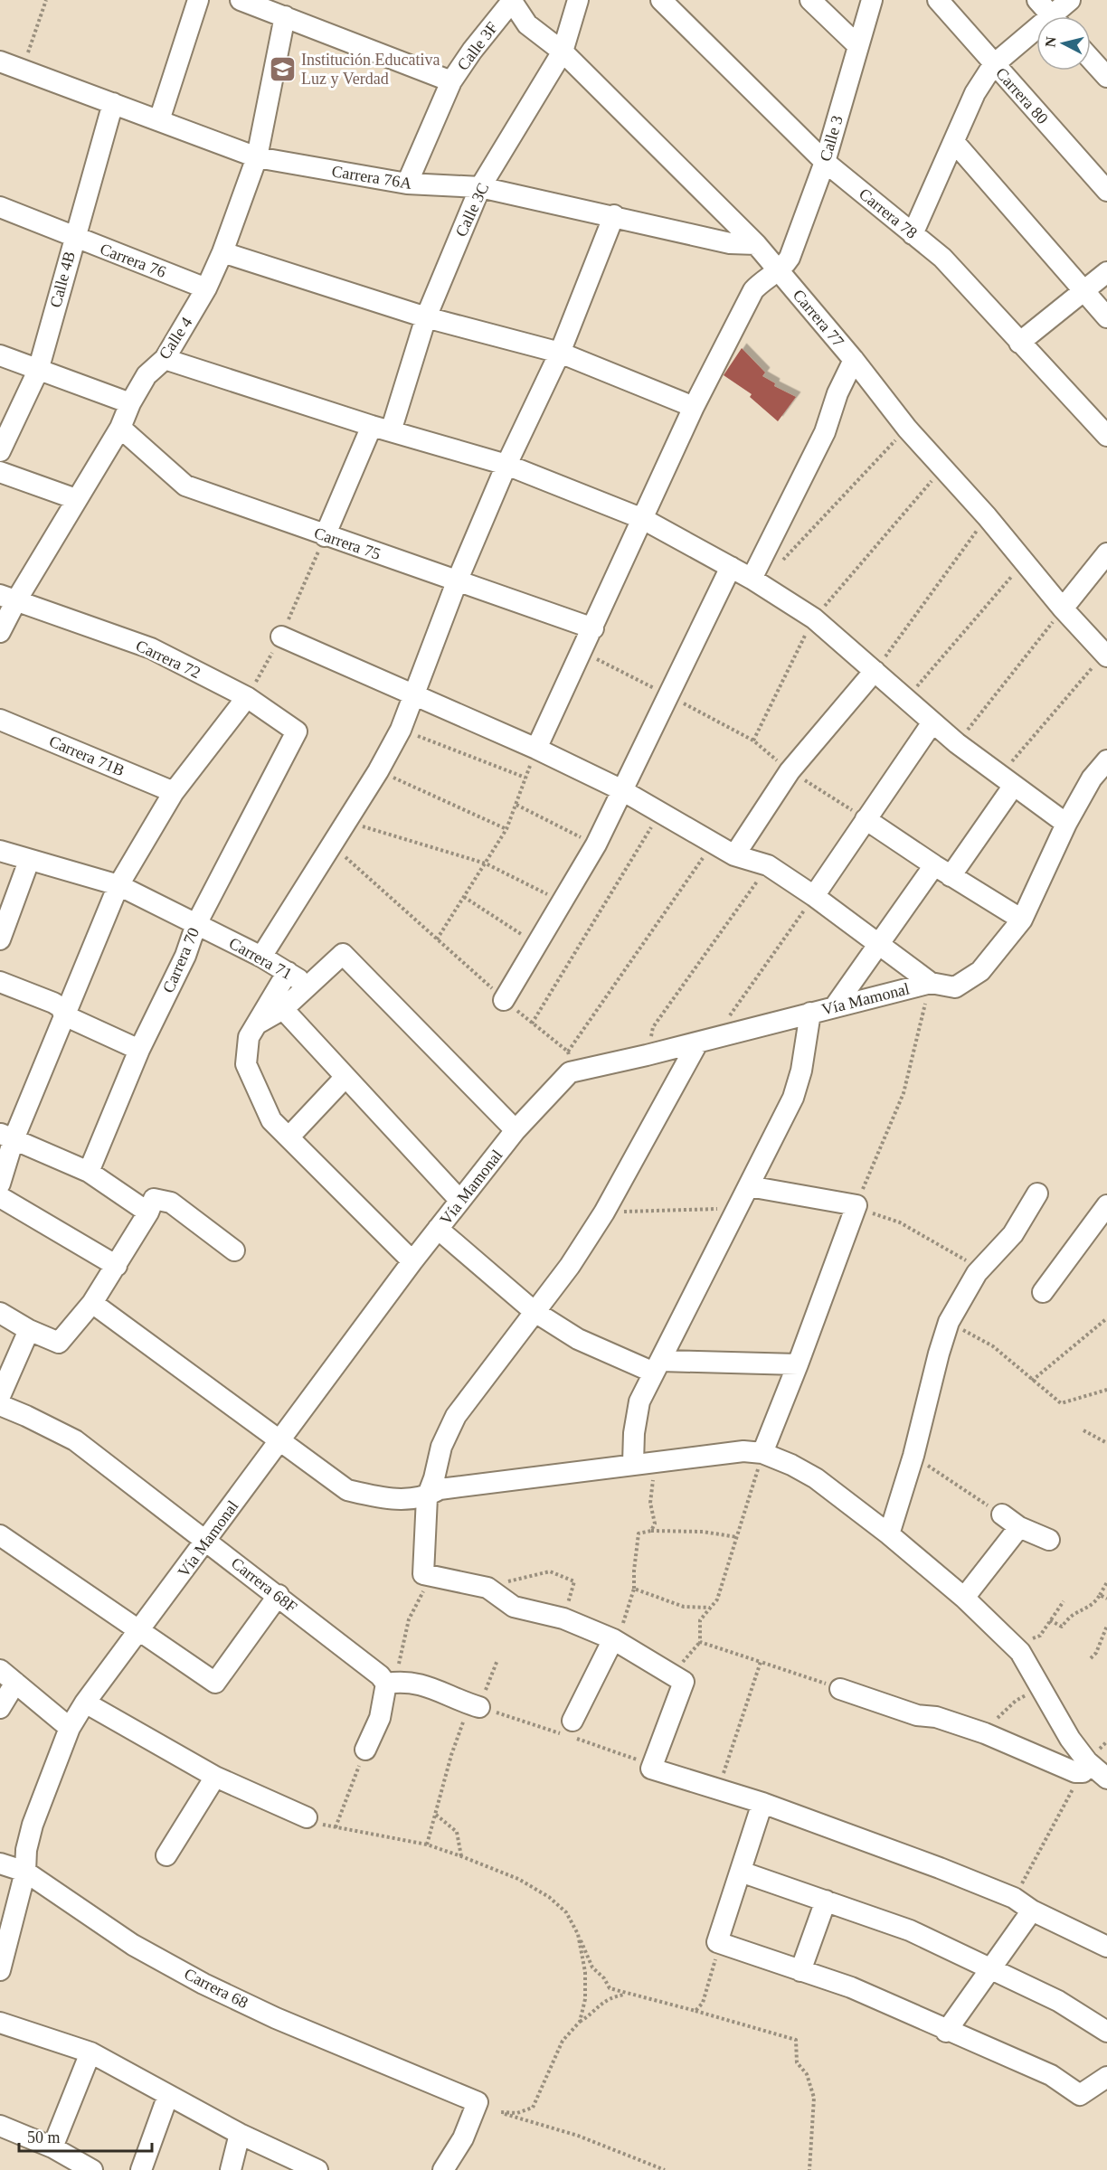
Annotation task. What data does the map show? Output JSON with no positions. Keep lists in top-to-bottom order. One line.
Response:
{"streets":{"street":["Calle 3F","Carrera 80","Calle 3","Carrera 76A","Calle 3C","Carrera 78","Carrera 76","Calle 4B","Carrera 77","Calle 4","Carrera 75","Carrera 72","Carrera 71B","Carrera 71","Carrera 70","Vía Mamonal","Carrera 68F","Carrera 68"]},"crossings":[["Calle 3F","Carrera 76A"],["Calle 3F","Carrera 77"],["Calle 3","Carrera 78"],["Calle 3","Carrera 77"],["Carrera 76A","Calle 3C"],["Carrera 76A","Calle 4B"],["Carrera 76A","Carrera 77"],["Carrera 76A","Calle 4"],["Calle 3C","Carrera 77"],["Calle 3C","Carrera 75"],["Carrera 76","Calle 4B"],["Carrera 76","Calle 4"],["Calle 4","Carrera 75"],["Calle 4","Carrera 72"],["Carrera 72","Carrera 70"],["Carrera 71","Carrera 70"],["Carrera 71","Vía Mamonal"],["Vía Mamonal","Carrera 68F"],["Vía Mamonal","Carrera 68"]],"places":{"school or university":["Institución Educativa Luz y Verdad"]},"scale_bar":"50 m","north":"left"}
